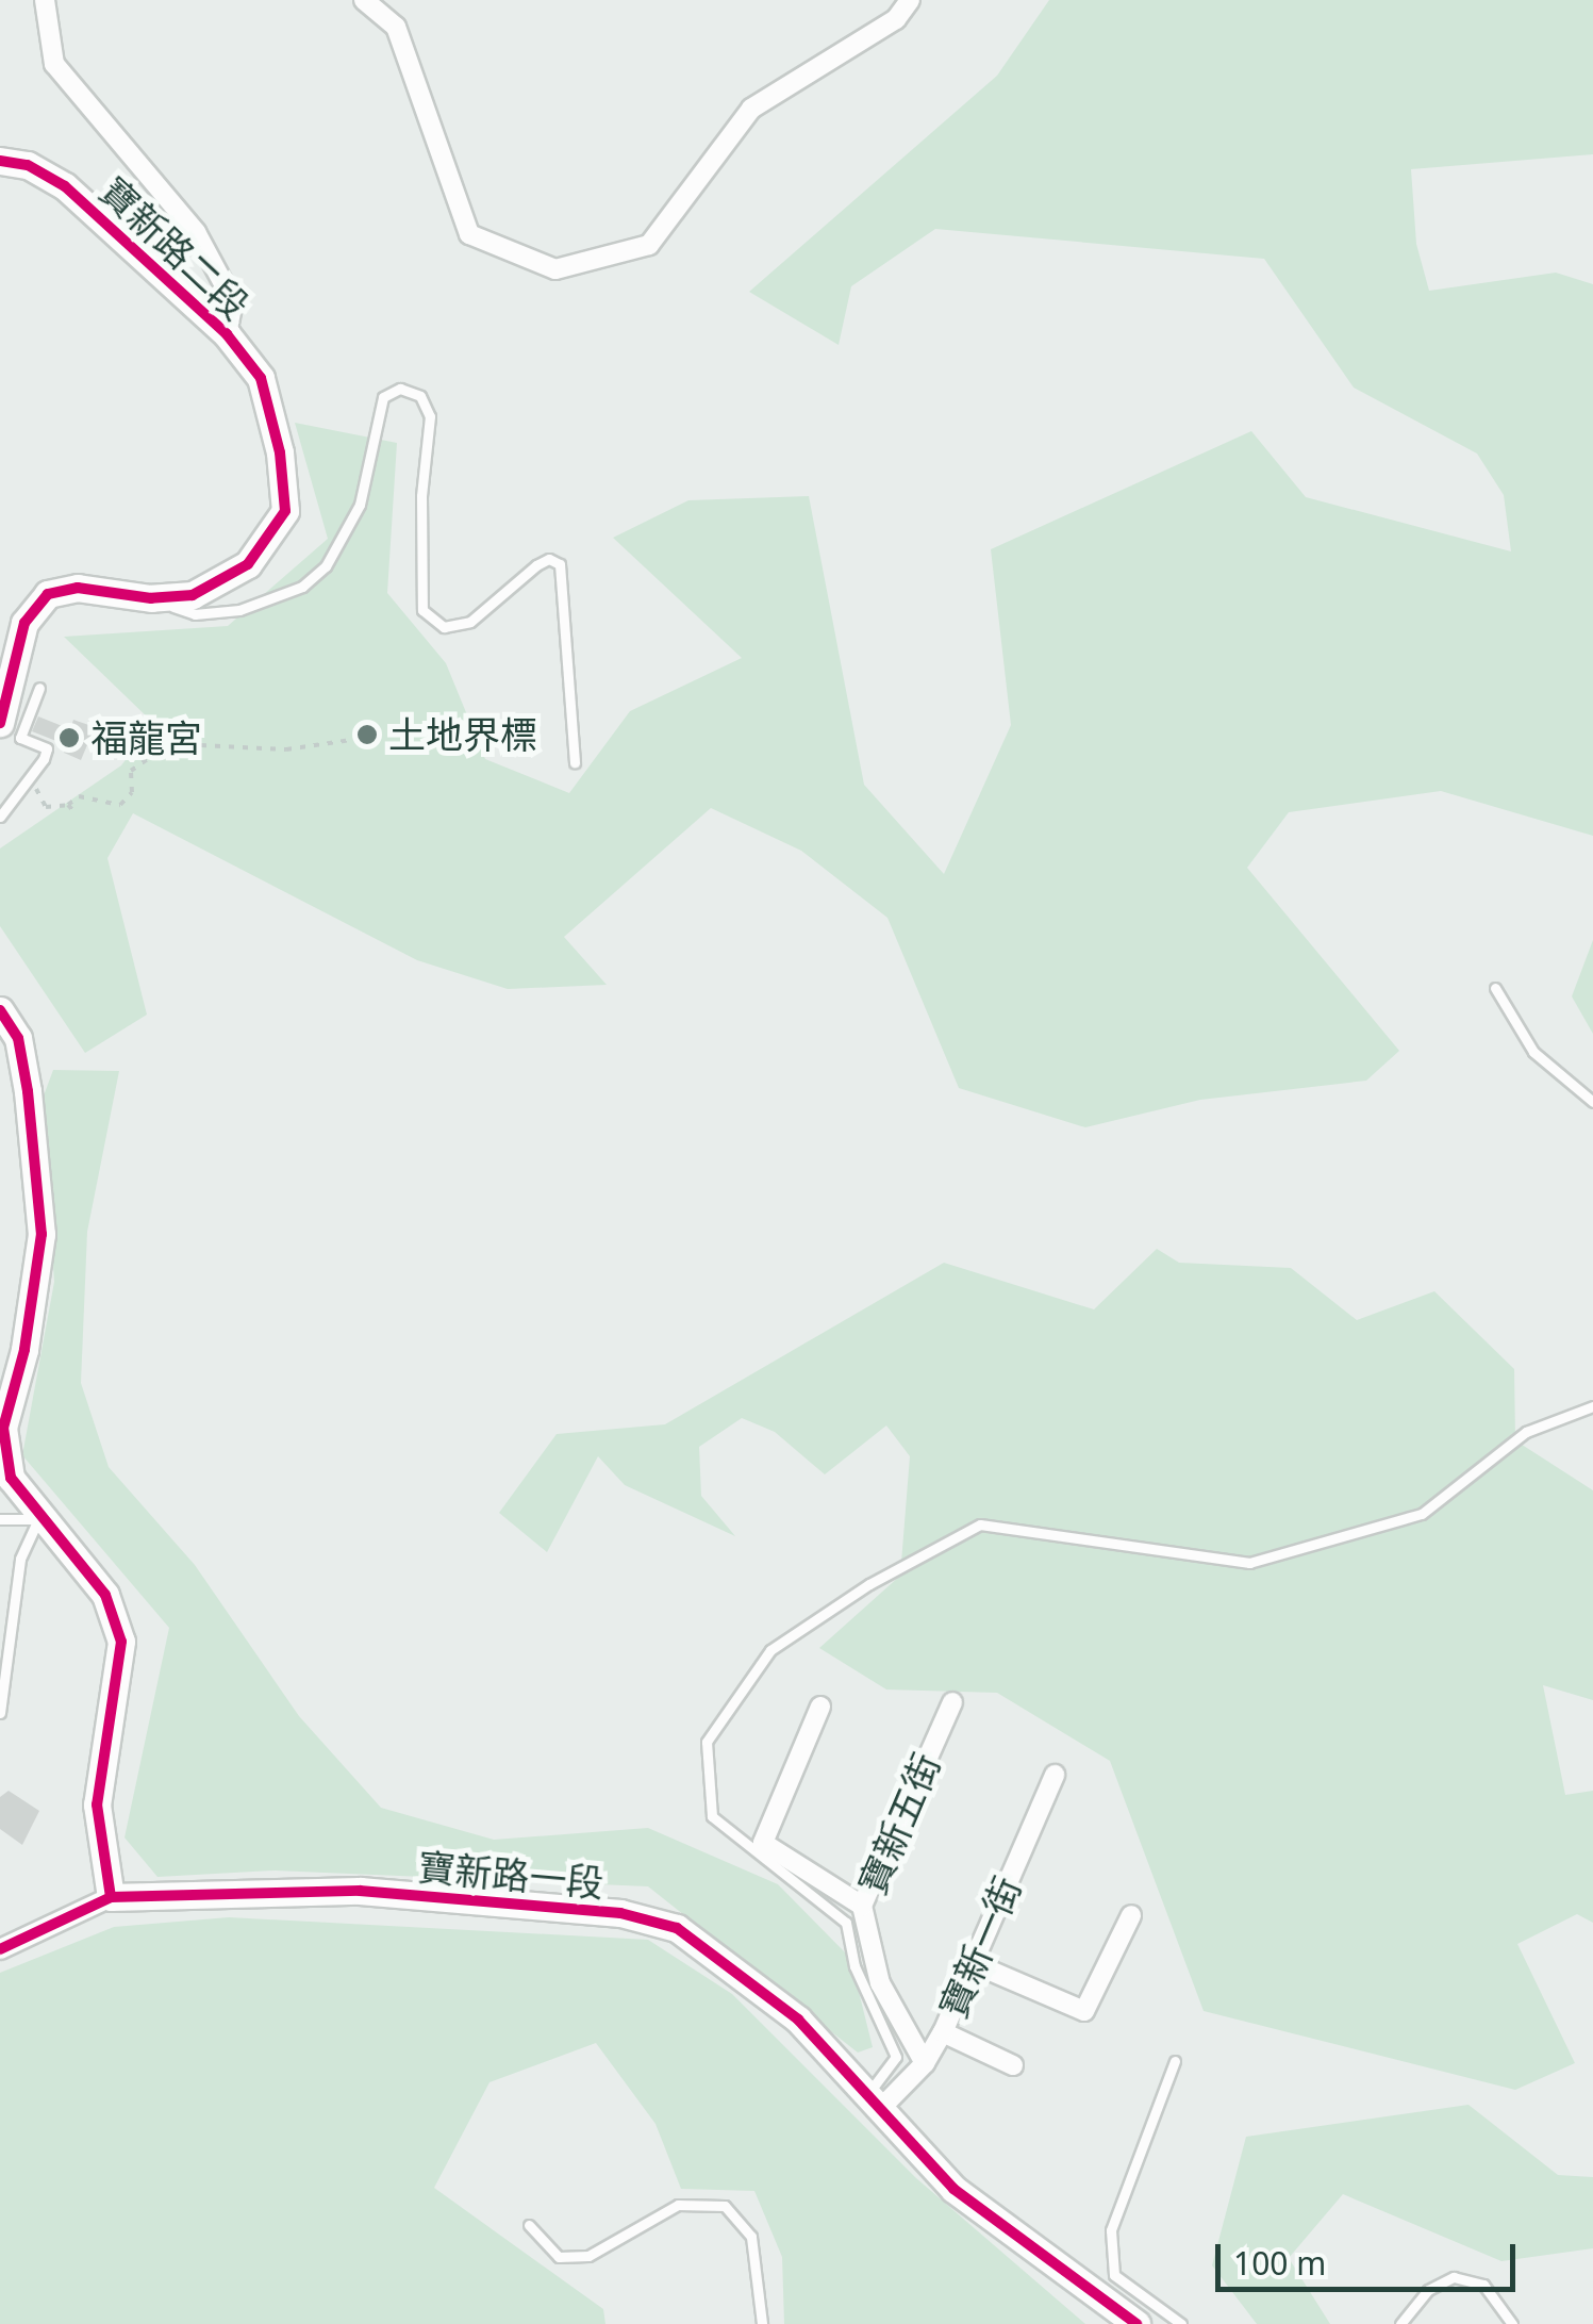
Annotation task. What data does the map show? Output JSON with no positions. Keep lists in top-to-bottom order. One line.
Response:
{"streets":{"street":["寶新路二段","寶新五街","寶新路一段","寶新一街"]},"crossings":[["寶新五街","寶新一街"],["寶新路一段","寶新一街"]],"places":["土地界標","福龍宮"],"scale_bar":"100 m"}
